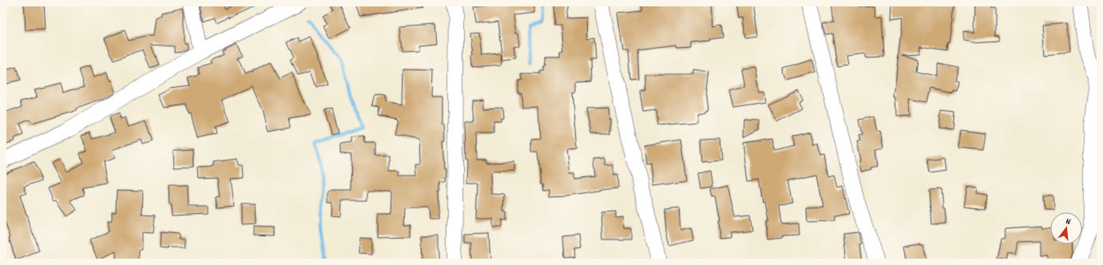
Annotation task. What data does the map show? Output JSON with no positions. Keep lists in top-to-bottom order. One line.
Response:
{"north":"top"}
